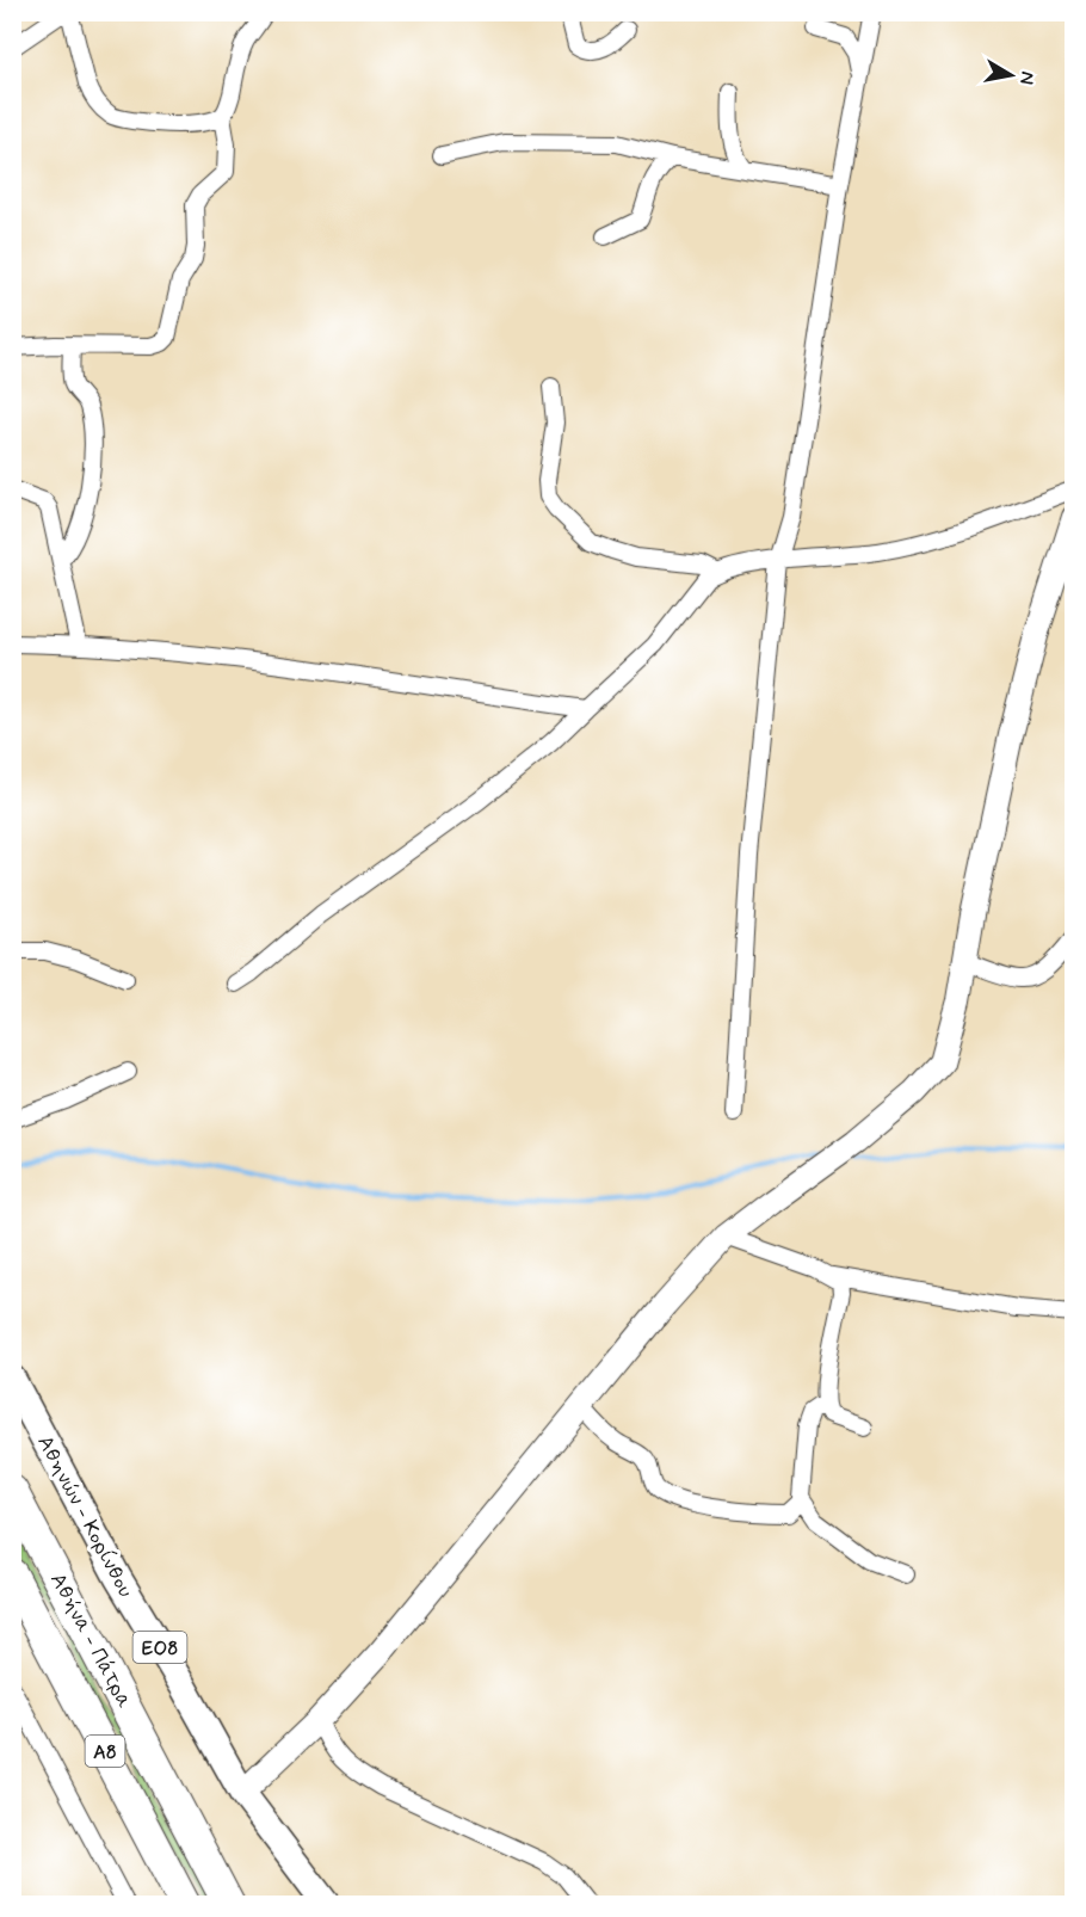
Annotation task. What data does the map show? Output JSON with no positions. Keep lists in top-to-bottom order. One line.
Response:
{"streets":{"highway":["Αθήνα - Πάτρα","Α8"],"main road":["Αθηνών - Κορίνθου","ΕΟ8"]},"north":"right"}
